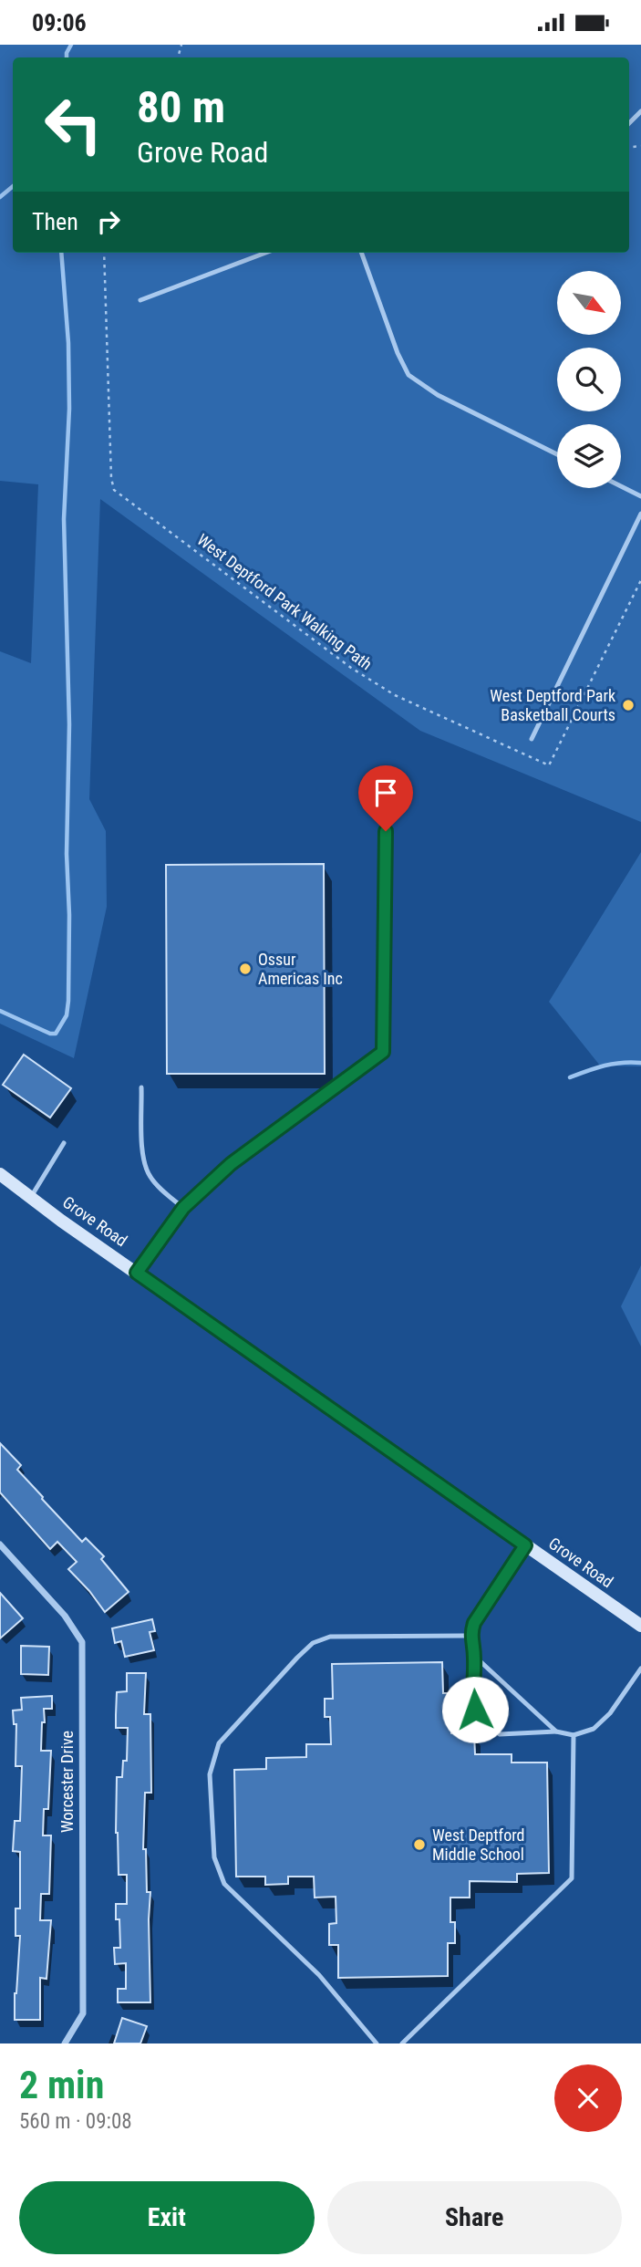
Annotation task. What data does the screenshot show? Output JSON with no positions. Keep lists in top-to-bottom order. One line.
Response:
{"streets":{"main road":["Grove Road"],"street":["Worcester Drive"],"path":["West Deptford Park Walking Path"]},"places":["West Deptford Park Basketball Courts","Ossur Americas Inc","West Deptford Middle School"],"north":"bottom right","page":{"status":"09:06","turn":["80 m","Grove Road"],"then":"Then","heading":["2 min","560 m · 09:08"],"buttons":["Exit","Share"]}}
